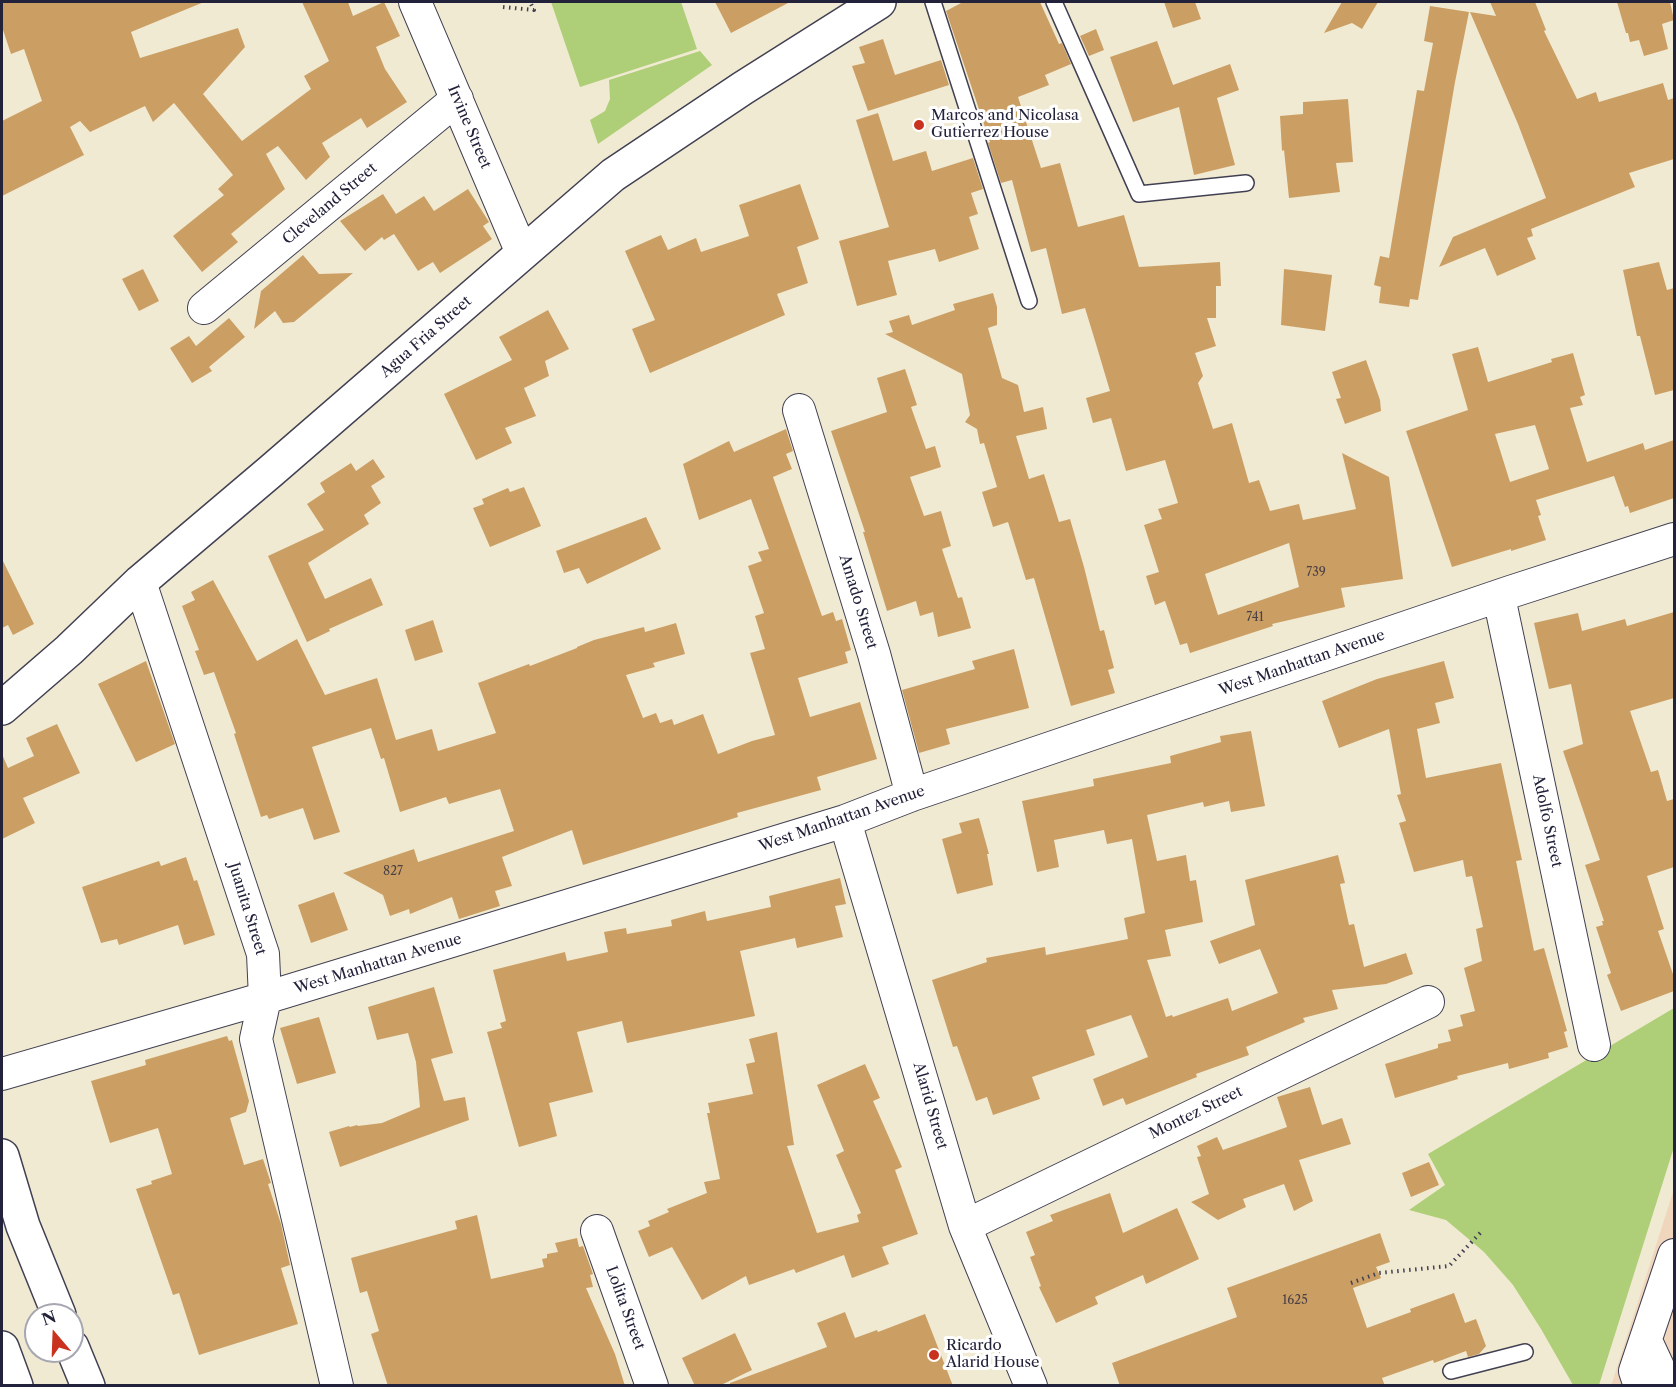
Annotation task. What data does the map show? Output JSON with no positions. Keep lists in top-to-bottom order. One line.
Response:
{"streets":{"main road":["Agua Fria Street"],"street":["Irvine Street","Cleveland Street","Amado Street","West Manhattan Avenue","Adolfo Street","Juanita Street","Alarid Street","Montez Street","Lolita Street"]},"crossings":[["Irvine Street","Cleveland Street"],["Irvine Street","Agua Fria Street"],["Agua Fria Street","Juanita Street"],["Amado Street","West Manhattan Avenue"],["West Manhattan Avenue","Adolfo Street"],["West Manhattan Avenue","Juanita Street"],["West Manhattan Avenue","Alarid Street"],["Alarid Street","Montez Street"]],"places":["Marcos and Nicolasa Gutierrez House","Ricardo Alarid House"],"house_numbers":["739","741","827","1625"],"north":"top"}
